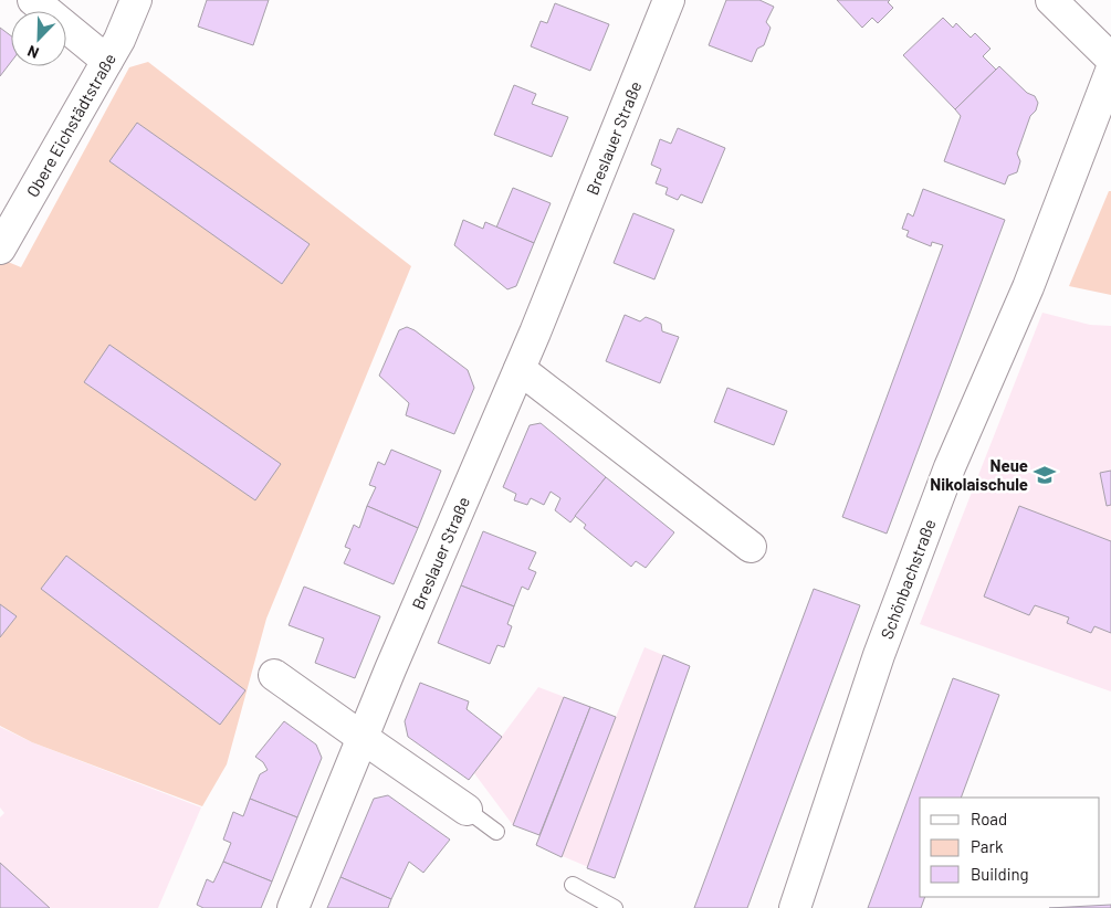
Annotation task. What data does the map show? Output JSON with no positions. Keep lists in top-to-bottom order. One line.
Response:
{"streets":{"street":["Obere Eichstädtstraße","Breslauer Straße","Schönbachstraße"]},"places":{"school or university":["Neue Nikolaischule"]},"legend":["Road","Park","Building"],"north":"bottom left"}
